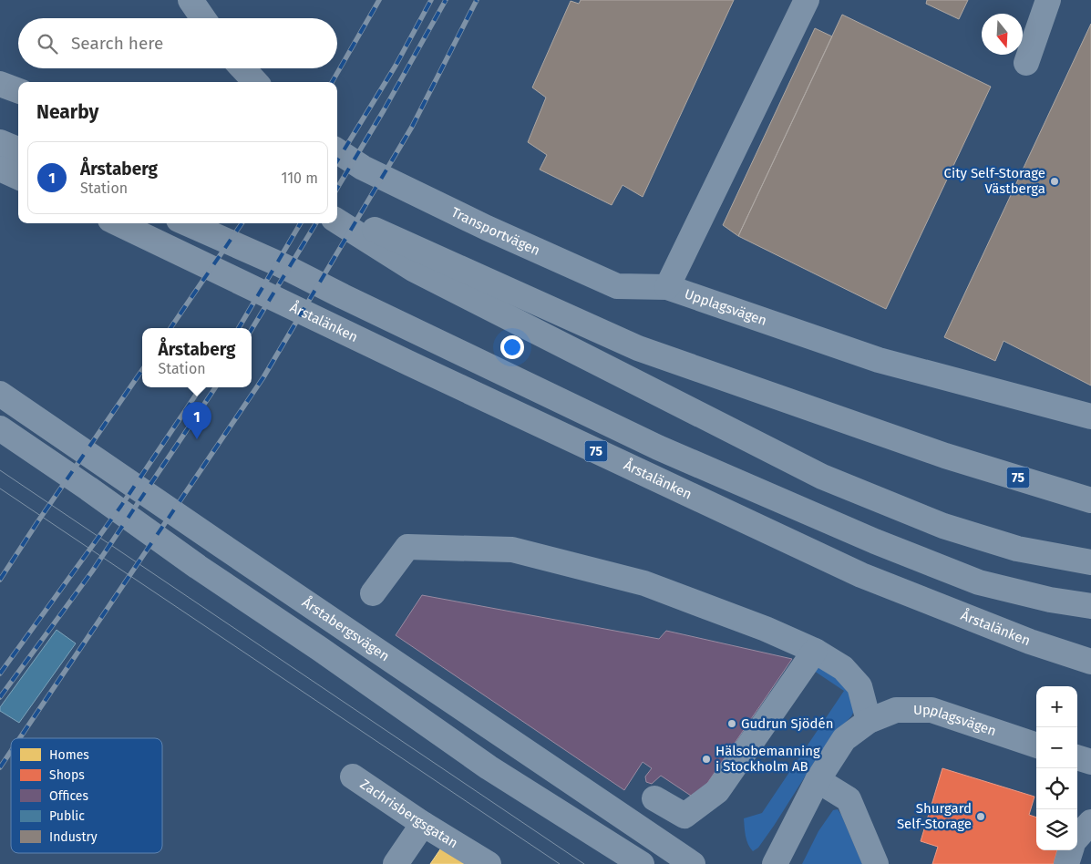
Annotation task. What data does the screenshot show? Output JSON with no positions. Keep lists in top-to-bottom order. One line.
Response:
{"streets":{"highway":["Årstalänken","75"],"street":["Transportvägen","Upplagsvägen","Årstabergsvägen","Zachrisbergsgatan"]},"crossings":[["Transportvägen","Upplagsvägen"]],"places":["City Self-Storage Västberga","Gudrun Sjödén","Hälsobemanning i Stockholm AB","Shurgard Self-Storage"],"legend":["Homes","Shops","Offices","Public","Industry"],"north":"bottom","page":{"search":"Search here","heading":"Nearby","list":[{"mark":"1","name":"Årstaberg","note":"Station","value":"110 m"}],"popup":["Årstaberg","Station"],"pins":"1","map_buttons":["+","−"]}}
